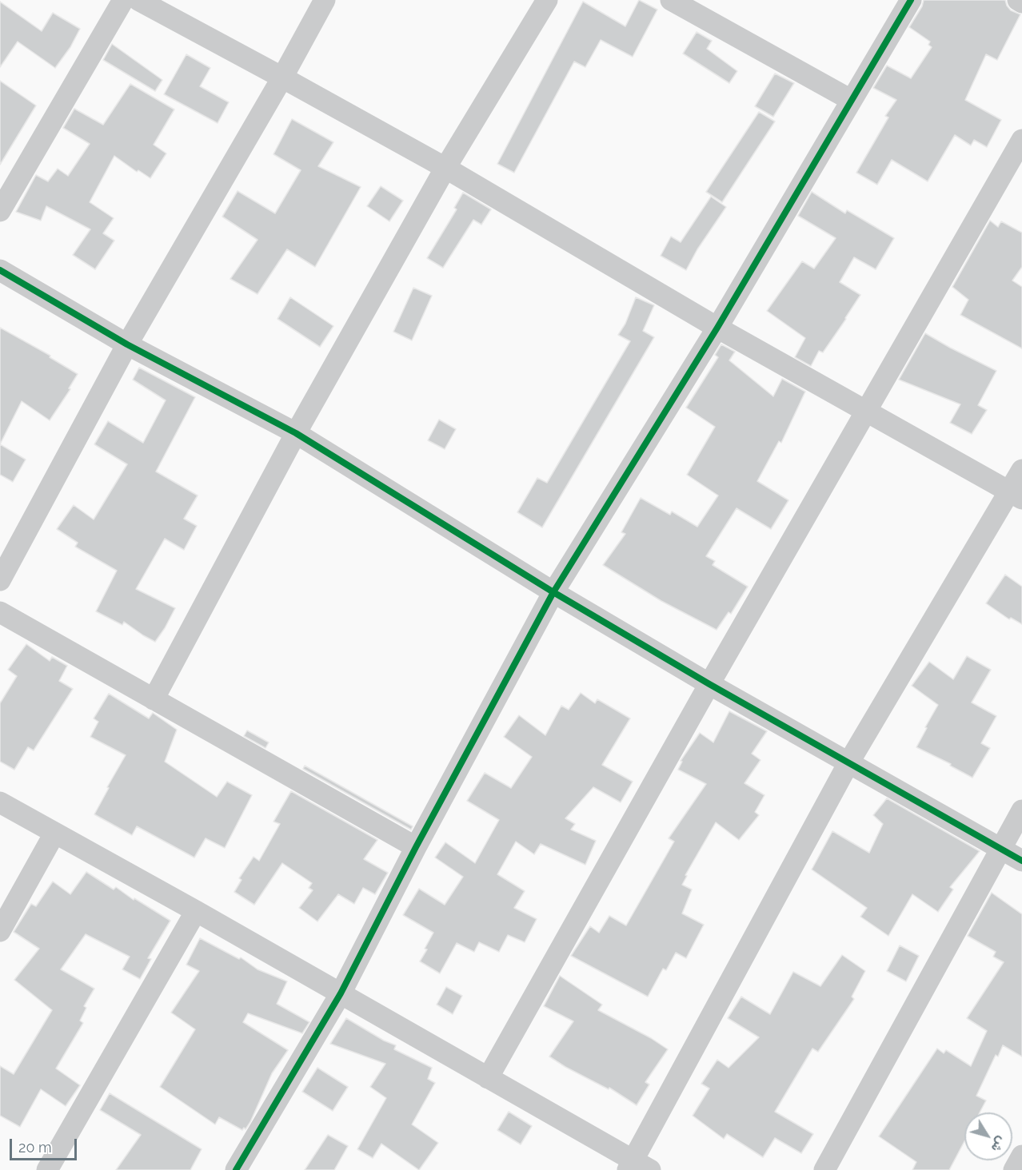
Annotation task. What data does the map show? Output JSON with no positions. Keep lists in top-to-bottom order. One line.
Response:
{"scale_bar":"20 m","north":"bottom right"}
